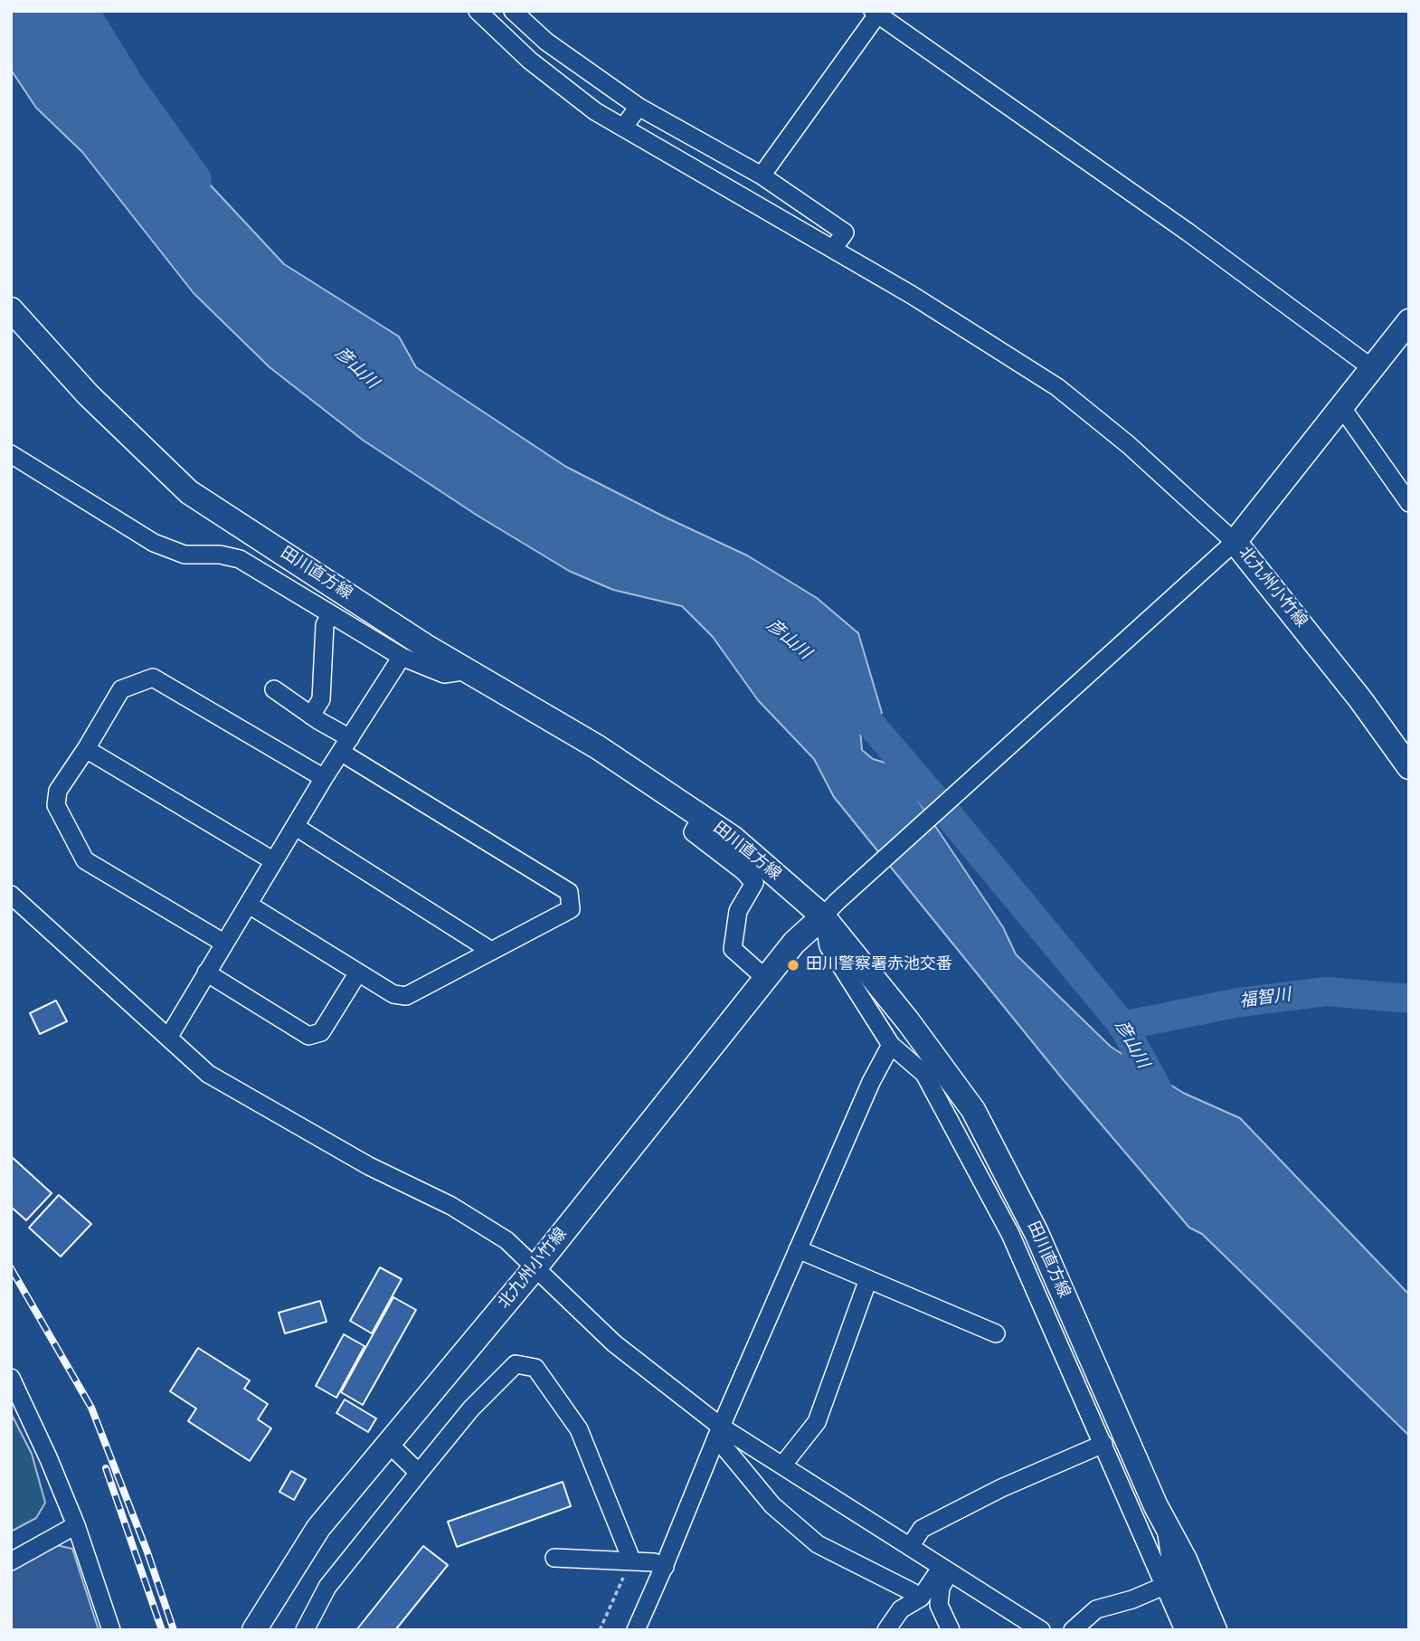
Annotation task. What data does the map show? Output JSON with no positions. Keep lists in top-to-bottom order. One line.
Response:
{"streets":{"main road":["田川直方線","北九州小竹線"]},"crossings":[["田川直方線","北九州小竹線"]],"water":["彦山川","福智川"],"places":["田川警察署赤池交番"]}
